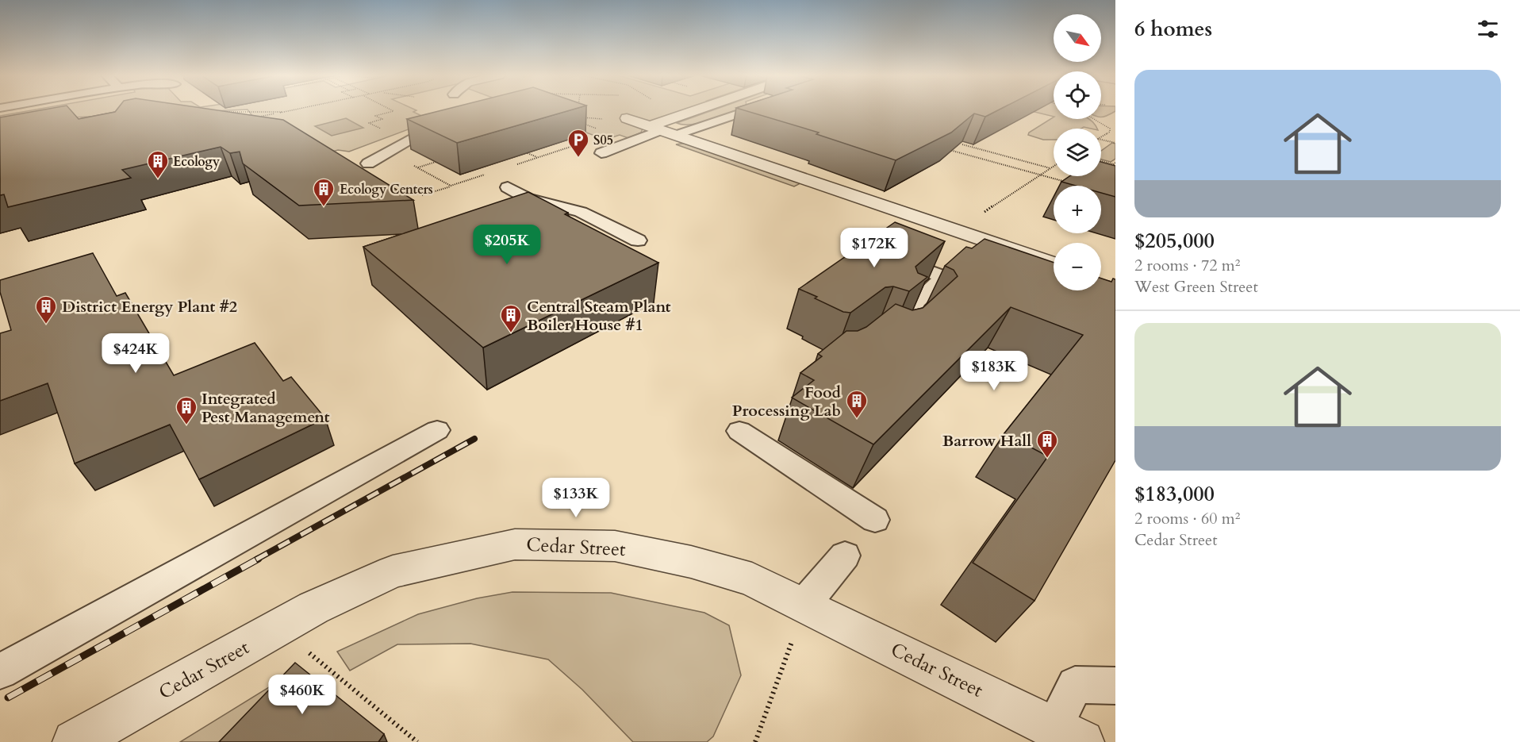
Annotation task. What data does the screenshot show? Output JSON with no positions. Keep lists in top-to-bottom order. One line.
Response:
{"streets":{"street":["Cedar Street"]},"places":{"parking":["S05"],"building":["Ecology","Ecology Centers","District Energy Plant #2","Central Steam Plant Boiler House #1","Food Processing Lab","Integrated Pest Management","Barrow Hall"]},"north":"bottom right","page":{"heading":"6 homes","map_buttons":["+","−"],"list":[{"name":"$205,000","note":"2 rooms · 72 m² · West Green Street"},{"name":"$183,000","note":"2 rooms · 60 m² · Cedar Street"}],"price":["$205K","$172K","$424K","$183K","$133K","$460K"]}}
